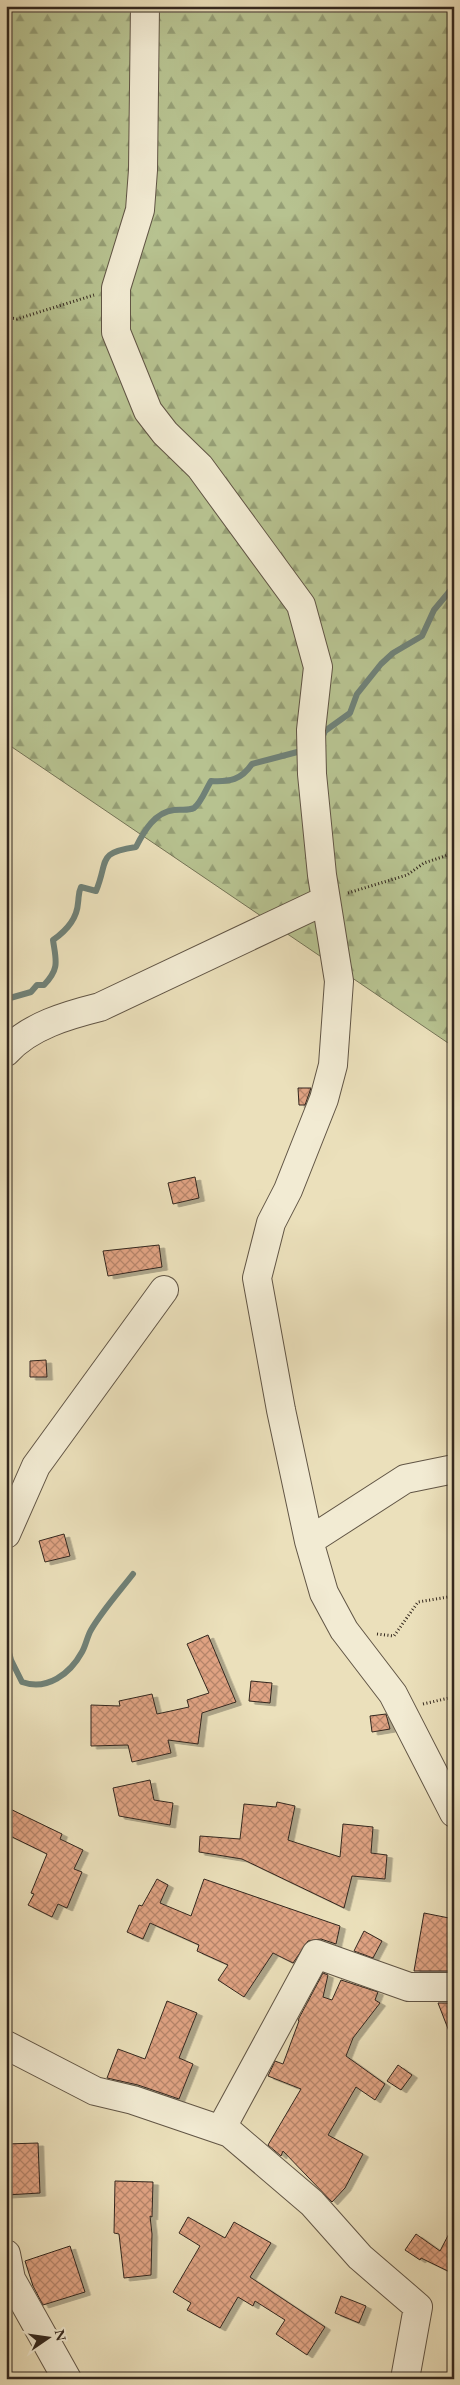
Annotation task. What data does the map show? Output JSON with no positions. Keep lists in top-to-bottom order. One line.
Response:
{"north":"right"}
